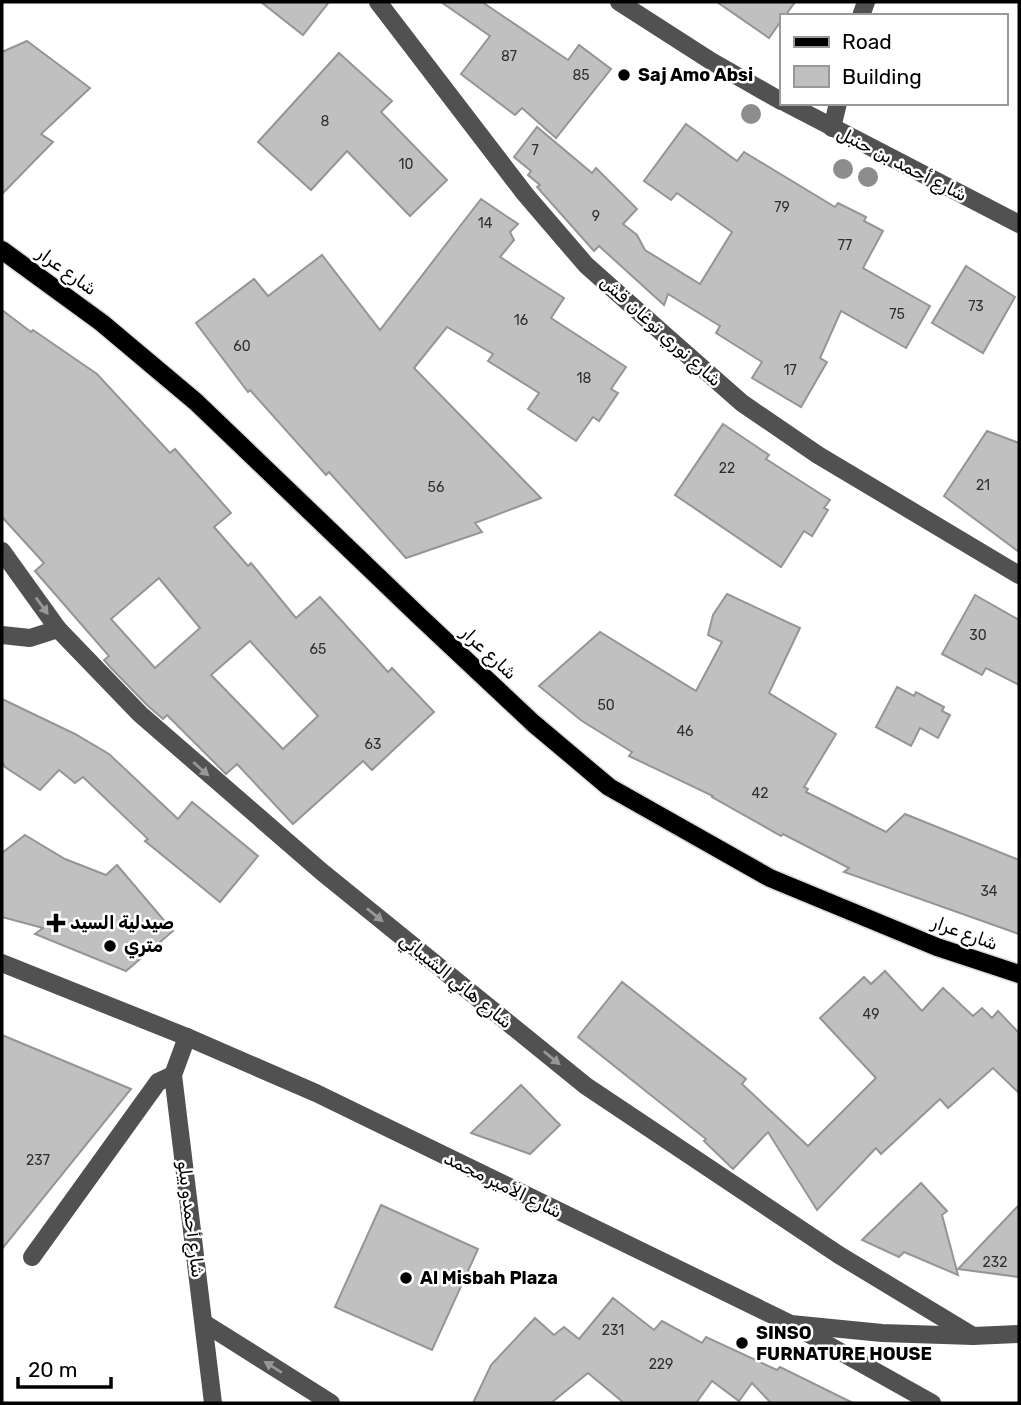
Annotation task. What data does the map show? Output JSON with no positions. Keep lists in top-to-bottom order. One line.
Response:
{"streets":{"main road":["شارع عرار"],"street":["شارع أحمد بن حنبل","شارع نوري توغان قش","شارع هاني الشيباني","شارع الأمير محمد","شارع أحمدو بيلو"]},"crossings":[["شارع هاني الشيباني","شارع الأمير محمد"],["شارع الأمير محمد","شارع أحمدو بيلو"]],"one_way":["شارع هاني الشيباني"],"places":{"other":["Saj Amo Absi","متري","Al Misbah Plaza","SINSO FURNATURE HOUSE"],"health":["صيدلية السيد"]},"house_numbers":["87","85","8","7","10","79","9","14","77","73","75","16","60","17","18","22","21","56","30","65","50","46","63","42","34","49","237","232","231","229"],"legend":["Road","Building"],"scale_bar":"20 m"}
